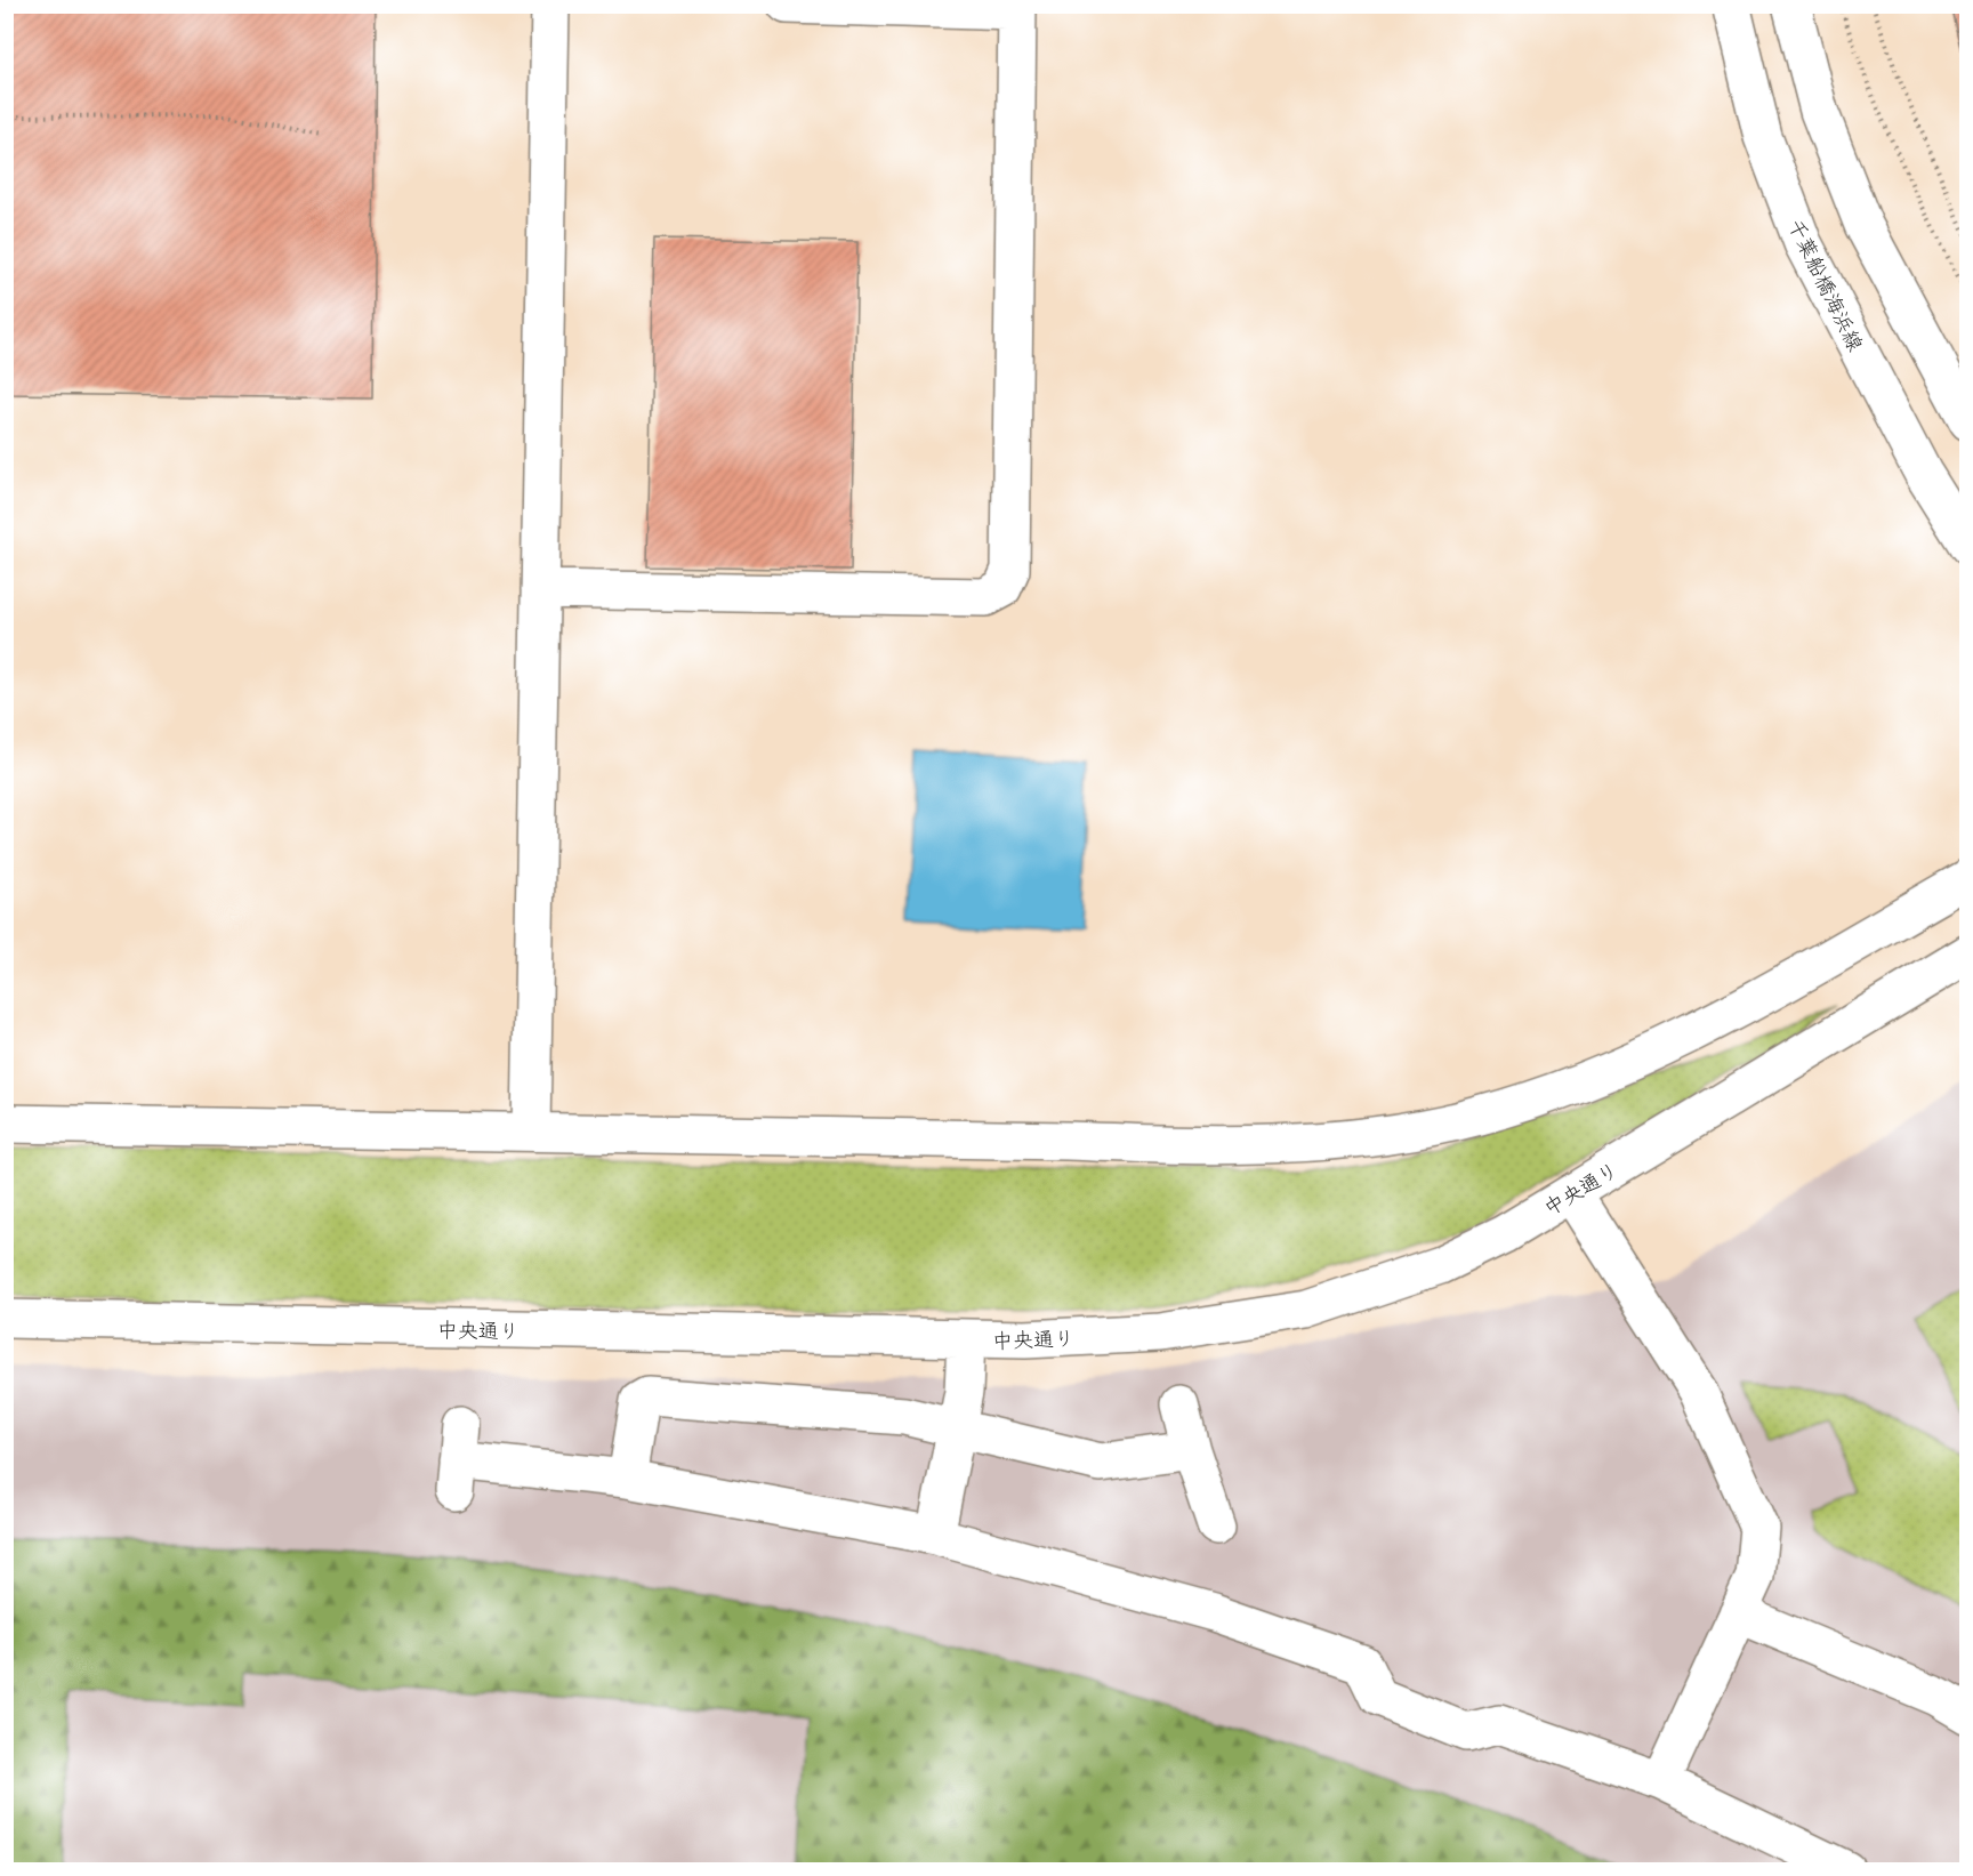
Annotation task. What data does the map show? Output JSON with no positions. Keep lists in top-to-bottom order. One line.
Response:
{"streets":{"street":["千葉船橋海浜線","中央通り"]}}
